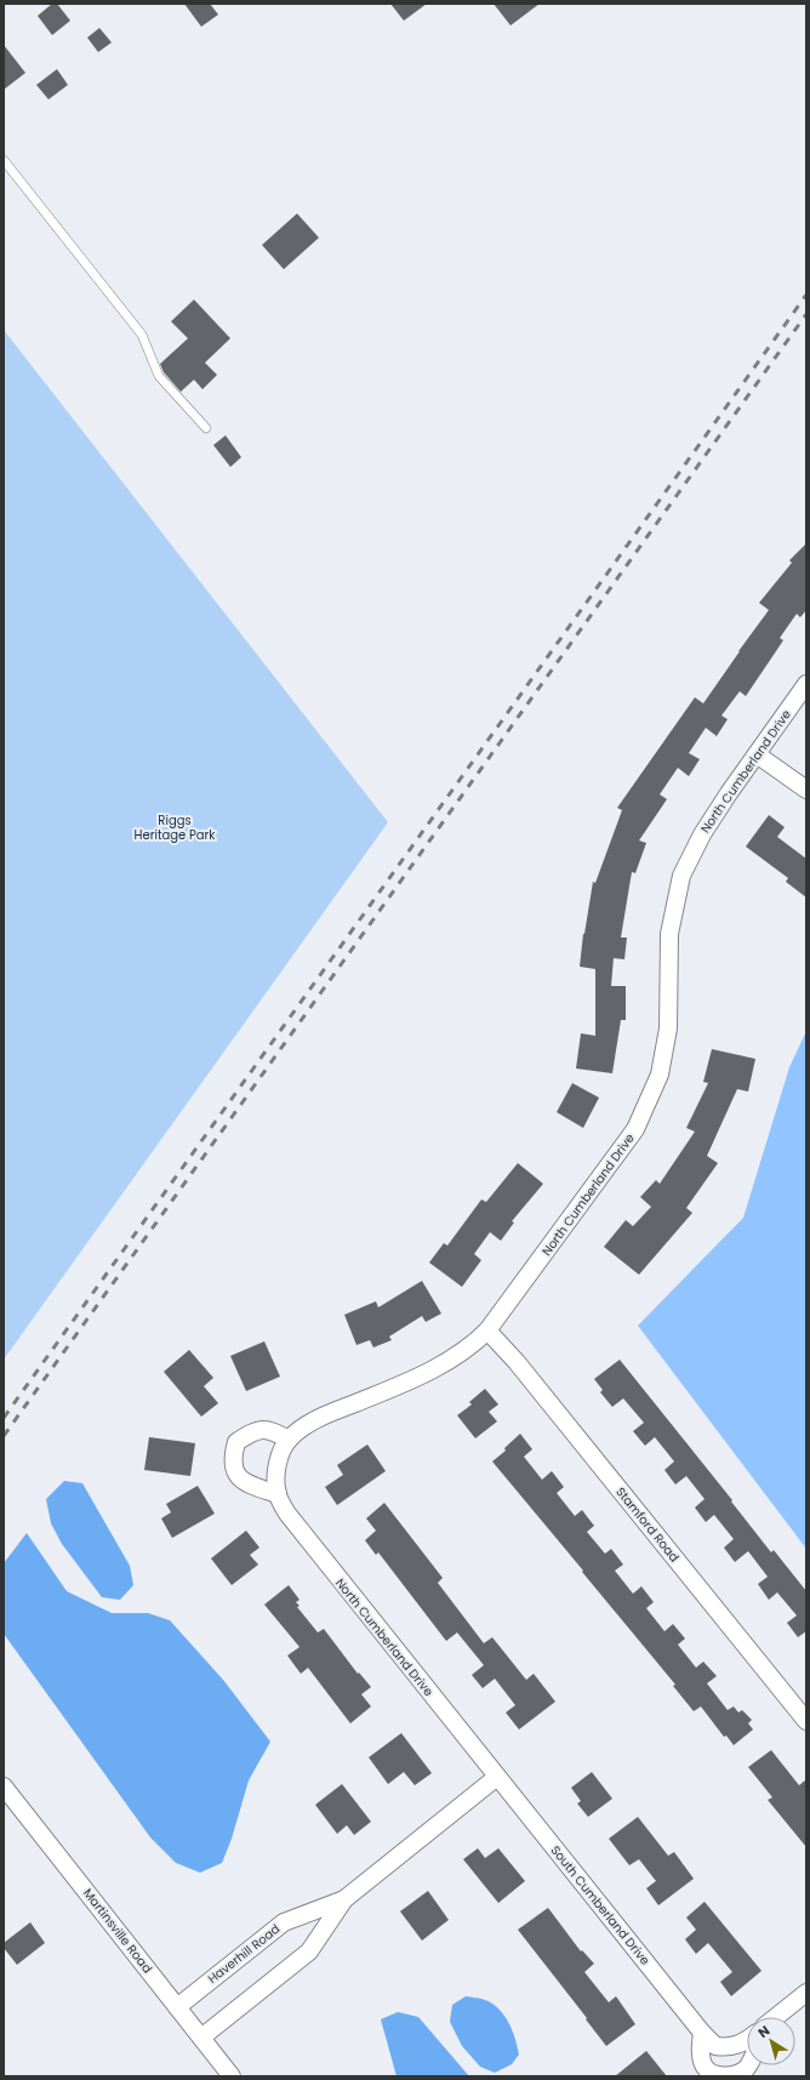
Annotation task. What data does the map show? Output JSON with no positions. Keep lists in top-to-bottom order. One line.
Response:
{"streets":{"street":["North Cumberland Drive","Stamford Road","South Cumberland Drive","Martinsville Road","Haverhill Road"]},"crossings":[["North Cumberland Drive","Stamford Road"],["North Cumberland Drive","South Cumberland Drive"],["North Cumberland Drive","Haverhill Road"],["South Cumberland Drive","Haverhill Road"],["Martinsville Road","Haverhill Road"]],"parks":["Riggs Heritage Park"],"north":"top left"}
